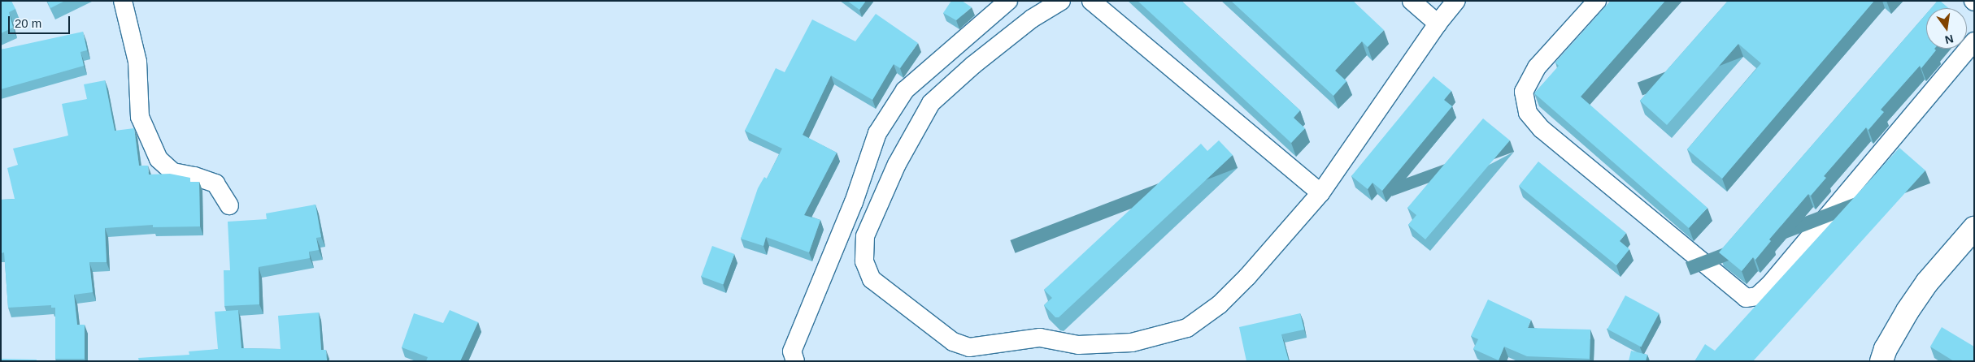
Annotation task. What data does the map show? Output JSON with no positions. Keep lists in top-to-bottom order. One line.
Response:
{"scale_bar":"20 m","north":"bottom"}
